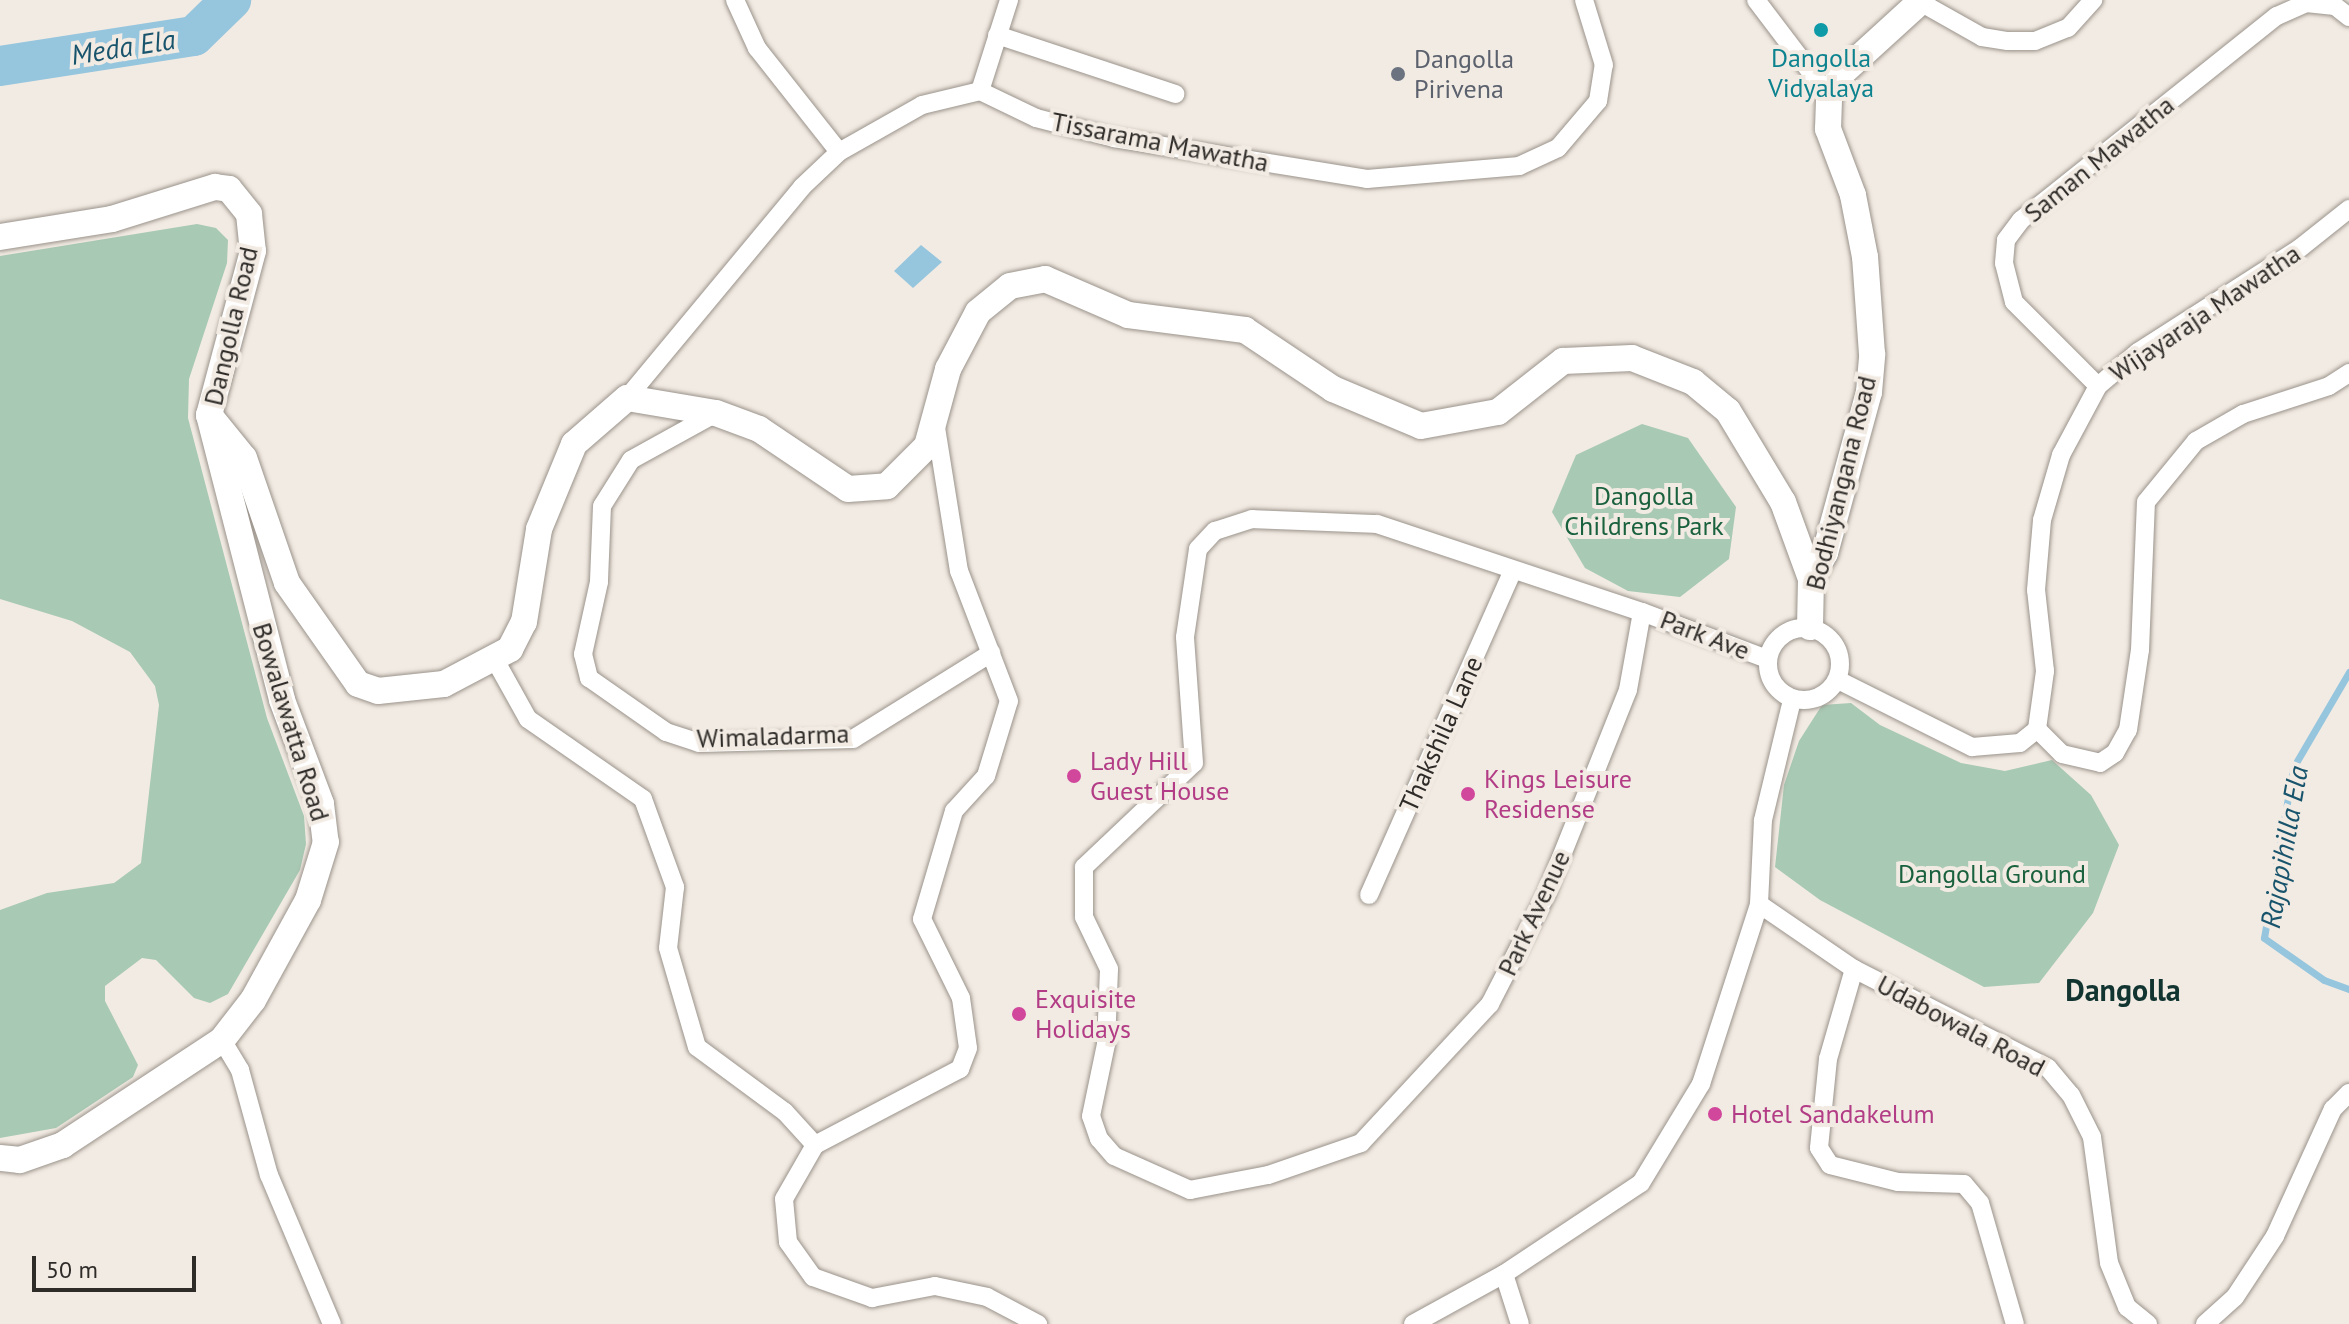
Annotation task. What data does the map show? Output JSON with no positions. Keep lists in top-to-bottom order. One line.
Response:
{"streets":{"street":["Tissarama Mawatha","Saman Mawatha","Wijayaraja Mawatha","Dangolla Road","Bodhiyangana Road","Park Ave","Bowalawatta Road","Thakshila Lane","Wimaladarma","Park Avenue","Udabowala Road"]},"crossings":[["Saman Mawatha","Wijayaraja Mawatha"],["Dangolla Road","Bowalawatta Road"],["Bodhiyangana Road","Park Ave"],["Park Ave","Park Avenue"],["Thakshila Lane","Park Avenue"]],"districts":["Dangolla"],"water":["Meda Ela","Rajapihilla Ela"],"parks":["Dangolla Childrens Park","Dangolla Ground"],"places":["Dangolla Vidyalaya","Dangolla Pirivena","Lady Hill Guest House","Kings Leisure Residense","Exquisite Holidays","Hotel Sandakelum"],"scale_bar":"50 m"}
